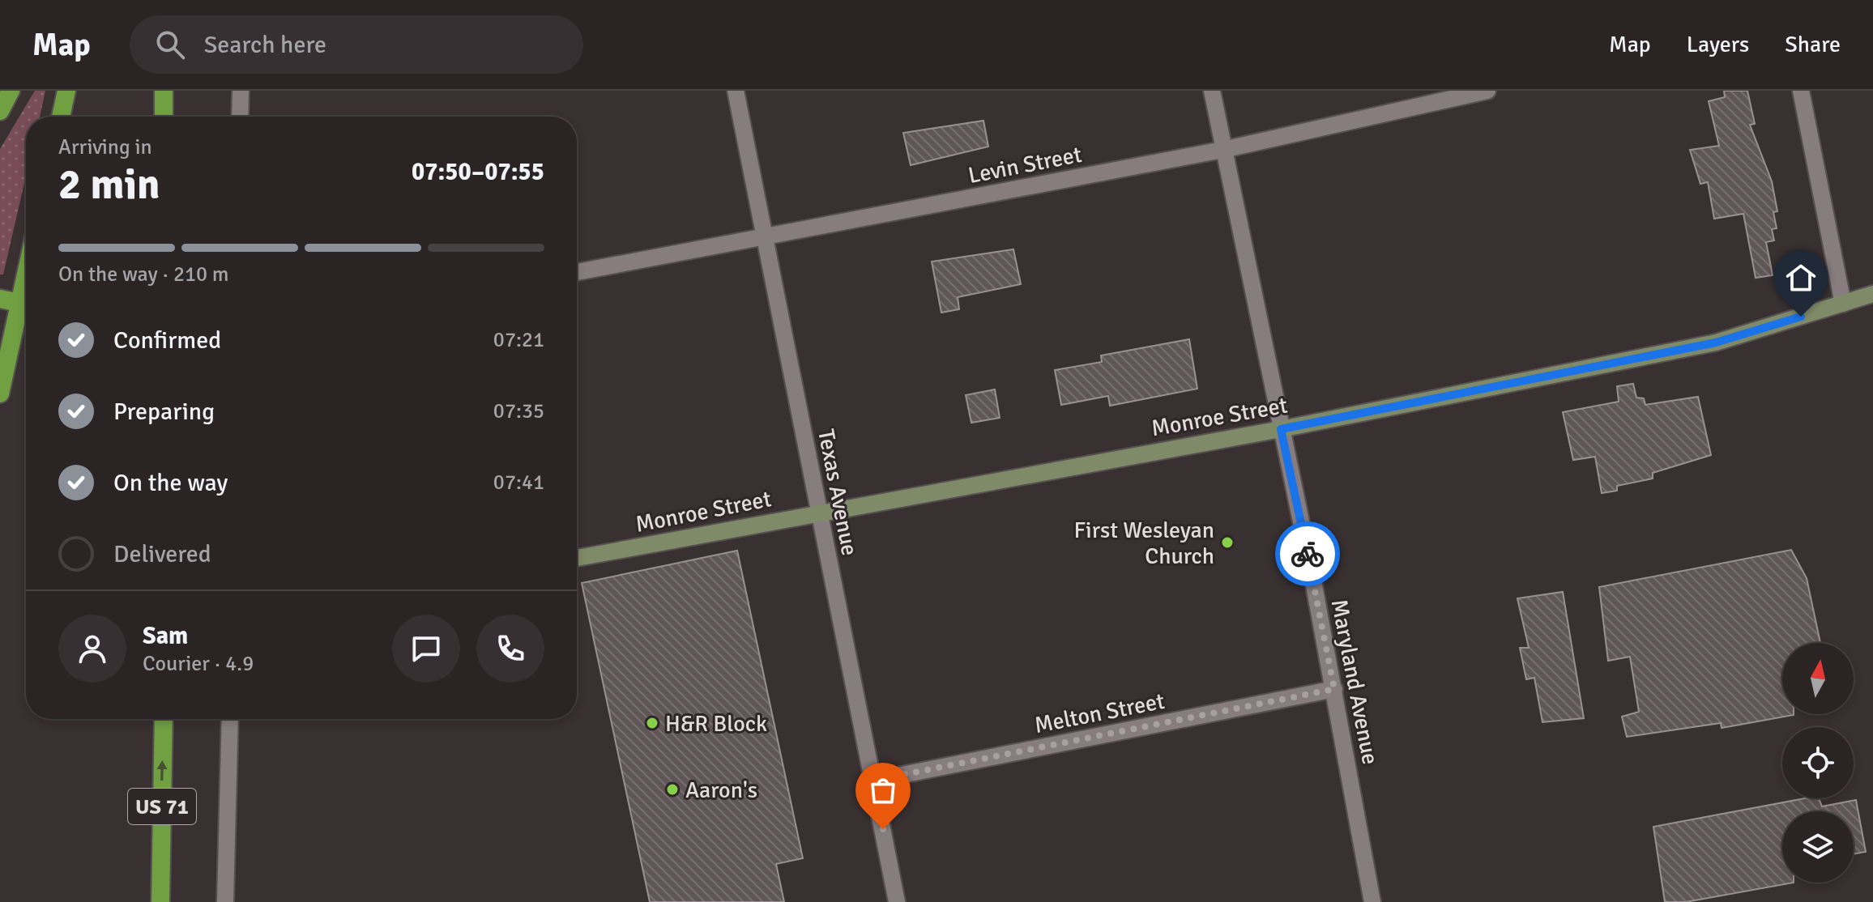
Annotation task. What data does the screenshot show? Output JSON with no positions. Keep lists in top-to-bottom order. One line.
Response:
{"streets":{"highway":["US 71"],"main road":["Monroe Street"],"street":["Levin Street","Texas Avenue","Maryland Avenue","Melton Street"]},"crossings":[["Levin Street","Texas Avenue"],["Levin Street","Maryland Avenue"],["Monroe Street","Texas Avenue"],["Monroe Street","Maryland Avenue"],["Texas Avenue","Melton Street"],["Maryland Avenue","Melton Street"]],"places":["First Wesleyan Church","H&R Block","Aaron's"],"north":"top","page":{"header":"Map","search":"Search here","nav":["Map","Layers","Share"],"heading":["2 min","Arriving in","07:50–07:55"],"panel":["Sam","Courier · 4.9"],"bar":"On the way · 210 m","list":[["Confirmed","07:21"],["Preparing","07:35"],["On the way","07:41"],"Delivered"]}}
